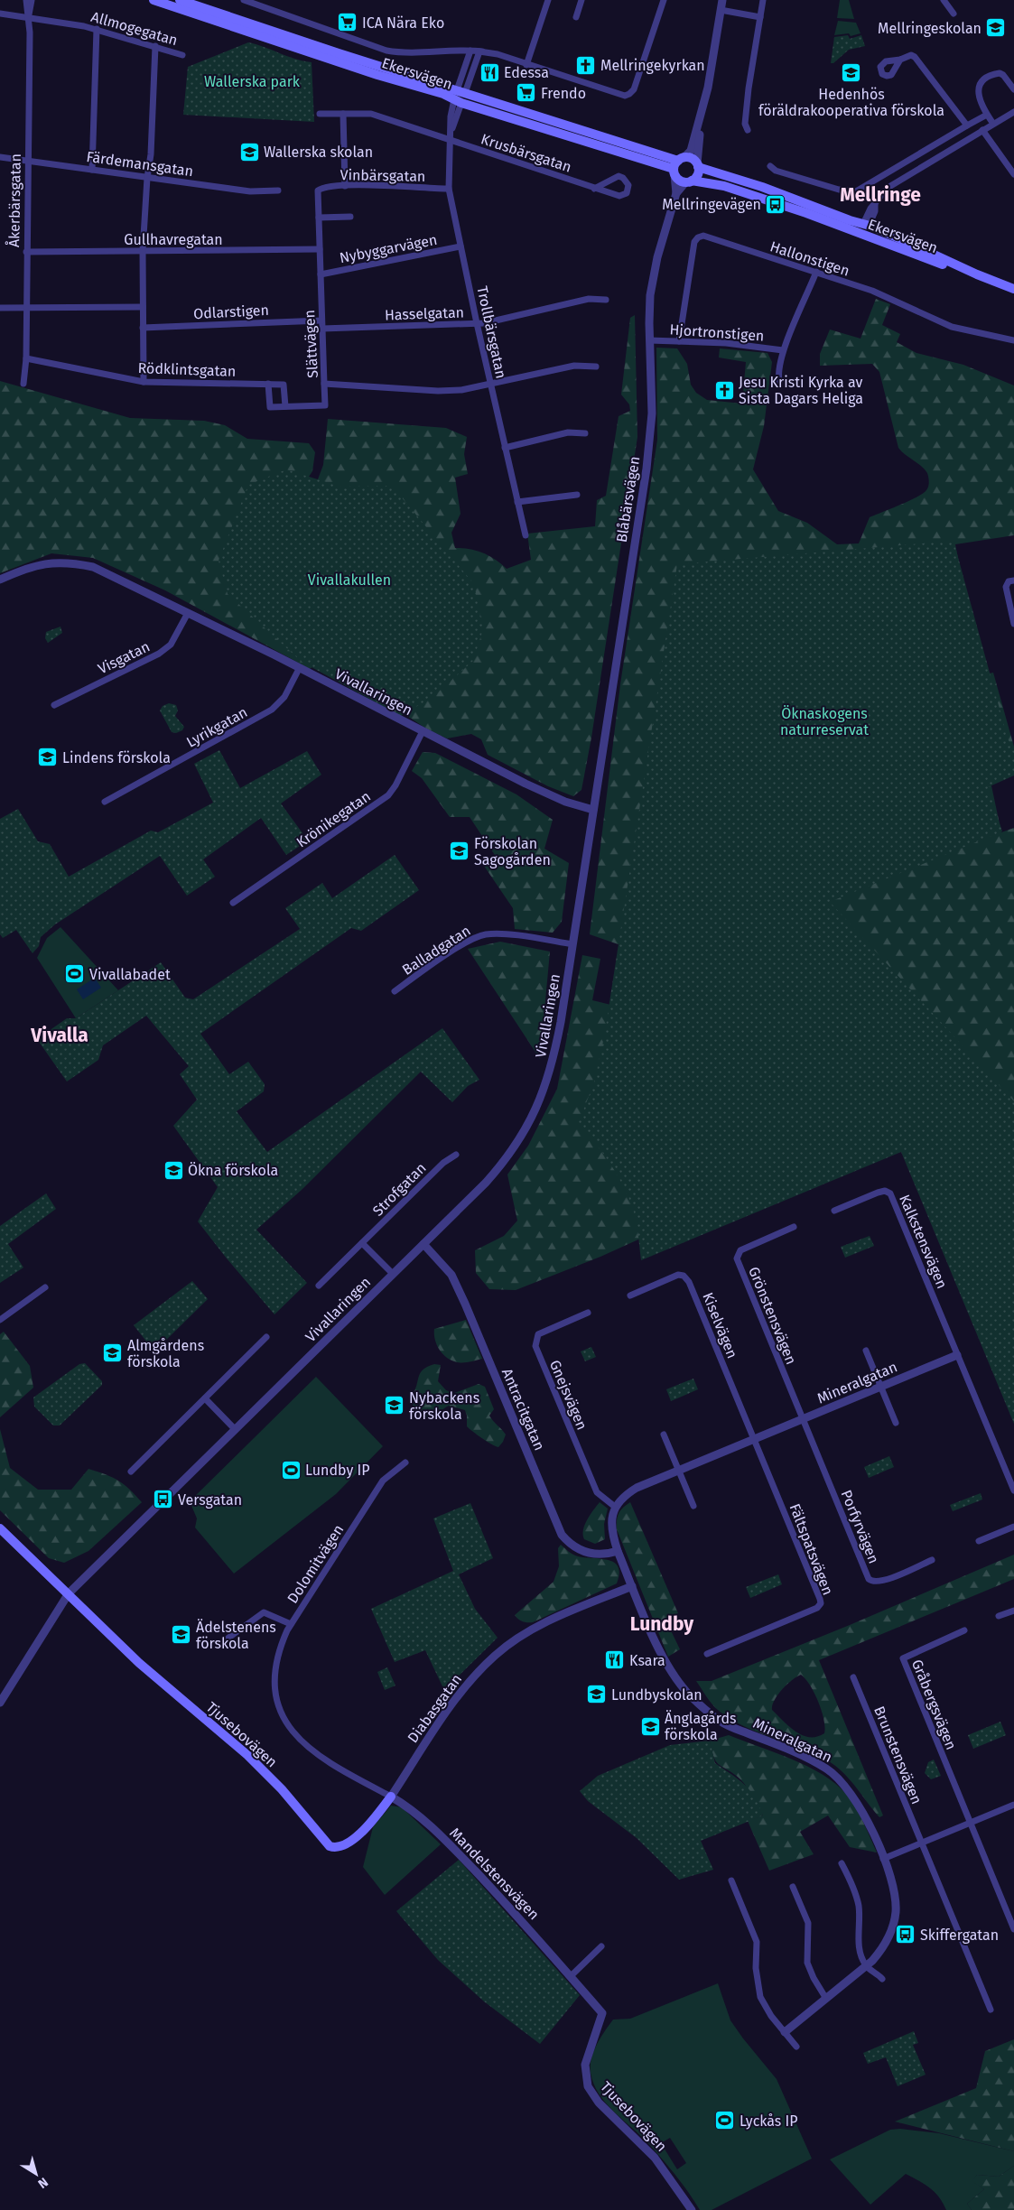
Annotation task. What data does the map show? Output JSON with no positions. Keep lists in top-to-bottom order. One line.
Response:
{"streets":{"main road":["Ekersvägen","Tjusebovägen"],"street":["Allmogegatan","Krusbärsgatan","Färdemansgatan","Vinbärsgatan","Åkerbärsgatan","Gullhavregatan","Nybyggarvägen","Hallonstigen","Odlarstigen","Hasselgatan","Trollbärsgatan","Hjortronstigen","Slättvägen","Rödklintsgatan","Blåbärsvägen","Visgatan","Vivallaringen","Lyrikgatan","Krönikegatan","Balladgatan","Strofgatan","Kalkstensvägen","Grönstensvägen","Kiselvägen","Mineralgatan","Gnejsvägen","Antracitgatan","Porfyrvägen","Fältspatsvägen","Dolomitvägen","Gråbergsvägen","Diabasgatan","Brunstensvägen","Mandelstensvägen"]},"crossings":[["Allmogegatan","Åkerbärsgatan"],["Ekersvägen","Trollbärsgatan"],["Ekersvägen","Blåbärsvägen"],["Krusbärsgatan","Trollbärsgatan"],["Färdemansgatan","Åkerbärsgatan"],["Vinbärsgatan","Trollbärsgatan"],["Vinbärsgatan","Slättvägen"],["Åkerbärsgatan","Gullhavregatan"],["Åkerbärsgatan","Rödklintsgatan"],["Gullhavregatan","Slättvägen"],["Nybyggarvägen","Trollbärsgatan"],["Nybyggarvägen","Slättvägen"],["Hallonstigen","Hjortronstigen"],["Odlarstigen","Slättvägen"],["Hasselgatan","Trollbärsgatan"],["Hasselgatan","Slättvägen"],["Trollbärsgatan","Slättvägen"],["Hjortronstigen","Blåbärsvägen"],["Blåbärsvägen","Vivallaringen"],["Visgatan","Vivallaringen"],["Vivallaringen","Lyrikgatan"],["Vivallaringen","Krönikegatan"],["Vivallaringen","Balladgatan"],["Vivallaringen","Antracitgatan"],["Vivallaringen","Tjusebovägen"],["Kalkstensvägen","Mineralgatan"],["Grönstensvägen","Mineralgatan"],["Grönstensvägen","Porfyrvägen"],["Kiselvägen","Mineralgatan"],["Kiselvägen","Fältspatsvägen"],["Mineralgatan","Gnejsvägen"],["Mineralgatan","Antracitgatan"],["Mineralgatan","Porfyrvägen"],["Mineralgatan","Fältspatsvägen"],["Mineralgatan","Diabasgatan"],["Dolomitvägen","Diabasgatan"],["Dolomitvägen","Tjusebovägen"],["Dolomitvägen","Mandelstensvägen"],["Diabasgatan","Tjusebovägen"],["Diabasgatan","Mandelstensvägen"],["Tjusebovägen","Mandelstensvägen"]],"districts":["Mellringe","Vivalla","Lundby"],"parks":["Wallerska park","Vivallakullen","Öknaskogens naturreservat"],"places":{"supermarket":["ICA Nära Eko","Frendo"],"school or university":["Mellringeskolan","Hedenhös föräldrakooperativa förskola","Wallerska skolan","Lindens förskola","Förskolan Sagogården","Ökna förskola","Almgårdens förskola","Nybackens förskola","Ädelstenens förskola","Lundbyskolan","Änglagårds förskola"],"church":["Mellringekyrkan","Jesu Kristi Kyrka av Sista Dagars Heliga"],"restaurant":["Edessa","Ksara"],"bus stop":["Mellringevägen","Versgatan","Skiffergatan"],"sports":["Vivallabadet","Lundby IP","Lyckås IP"]},"north":"bottom right"}
